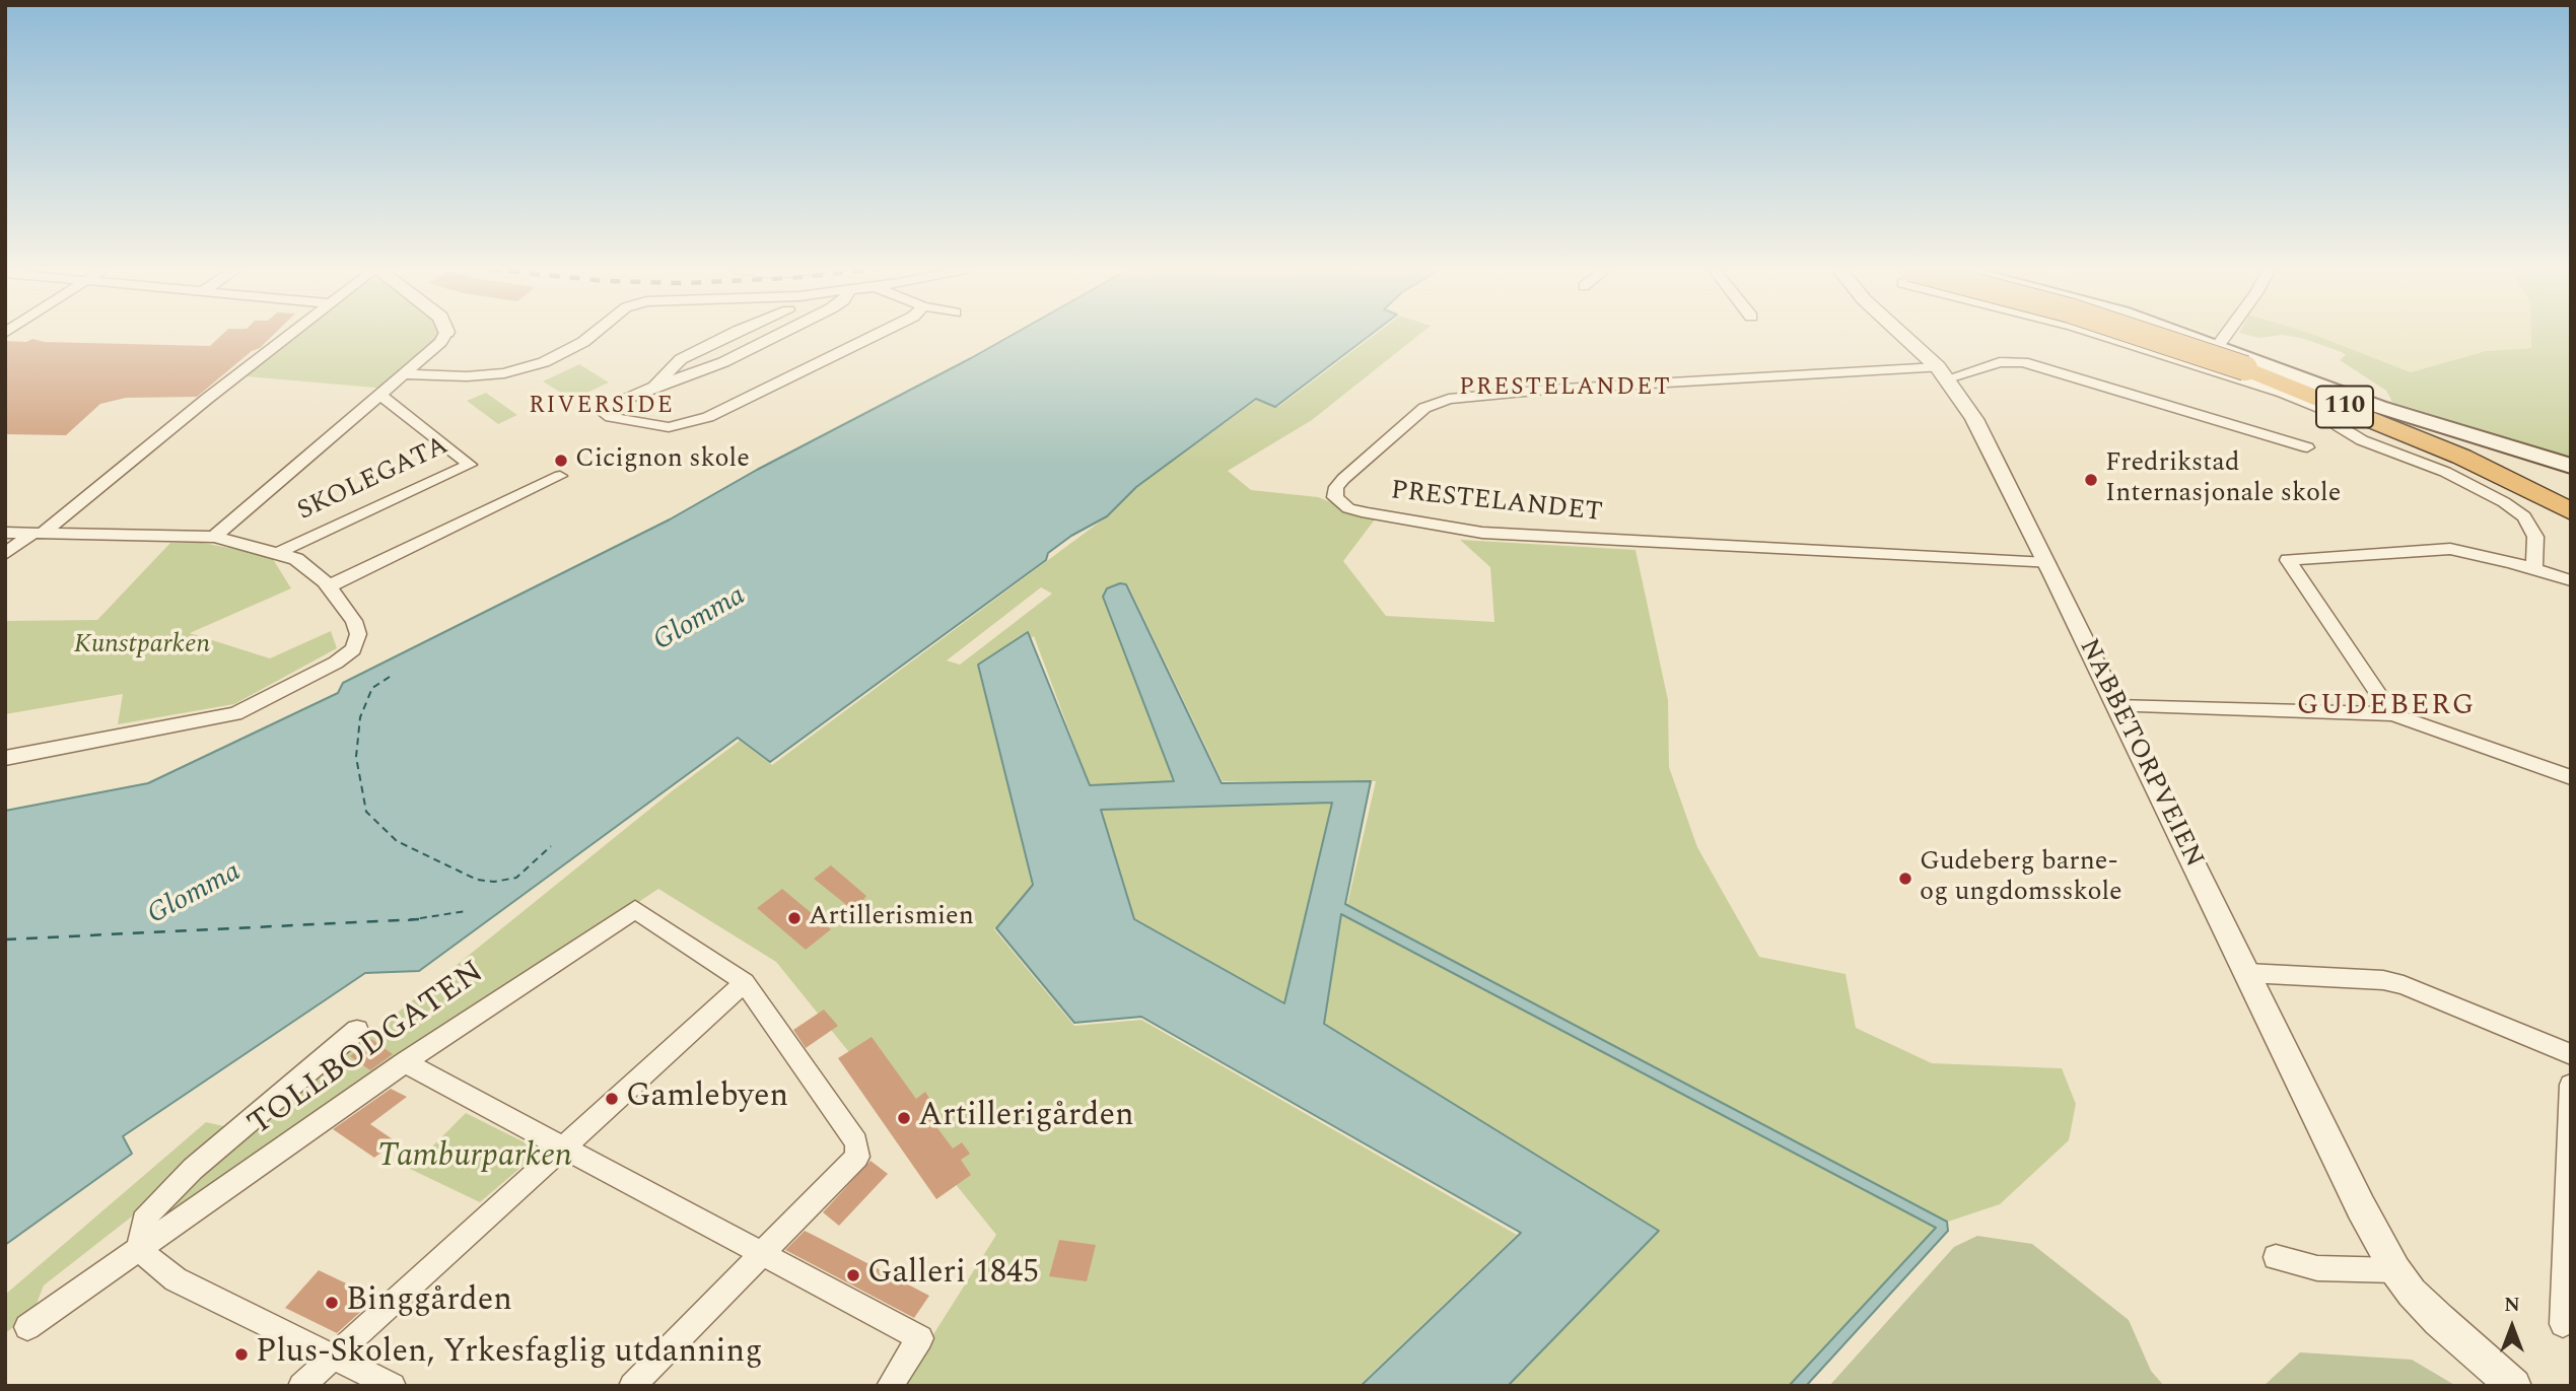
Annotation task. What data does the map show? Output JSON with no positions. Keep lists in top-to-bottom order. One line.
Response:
{"streets":{"highway":["110"],"street":["SKOLEGATA","PRESTELANDET","NABBETORPVEIEN","TOLLBODGATEN"]},"crossings":[["PRESTELANDET","NABBETORPVEIEN"]],"districts":["PRESTELANDET","RIVERSIDE","GUDEBERG"],"water":["Glomma"],"parks":["Kunstparken","Tamburparken"],"places":["Cicignon skole","Fredrikstad Internasjonale skole","Gudeberg barne- og ungdomsskole","Artillerismien","Gamlebyen","Artillerigården","Galleri 1845","Binggården","Plus-Skolen, Yrkesfaglig utdanning"],"north":"top"}
